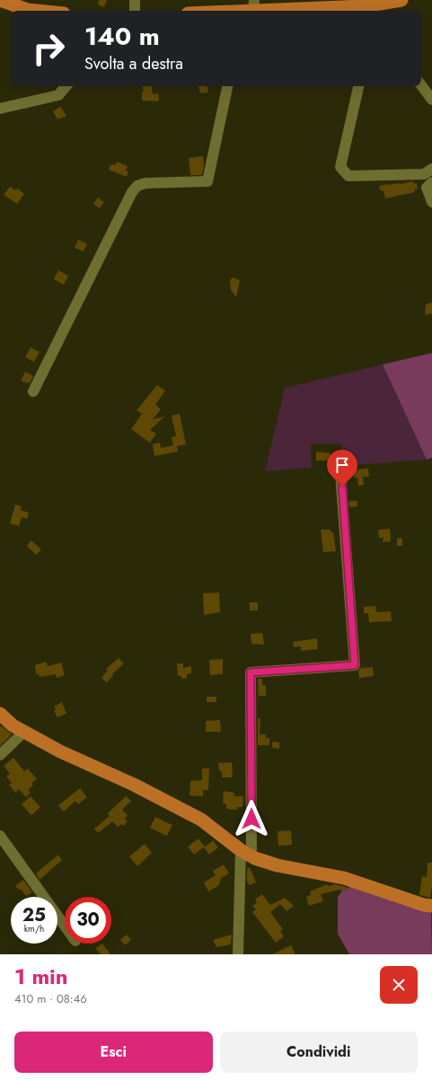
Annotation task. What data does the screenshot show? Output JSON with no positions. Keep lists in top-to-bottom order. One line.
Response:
{"page":{"turn":["140 m","Svolta a destra"],"speed":"25 km/h","limit":"30","heading":["1 min","410 m · 08:46"],"buttons":["Esci","Condividi"]}}
